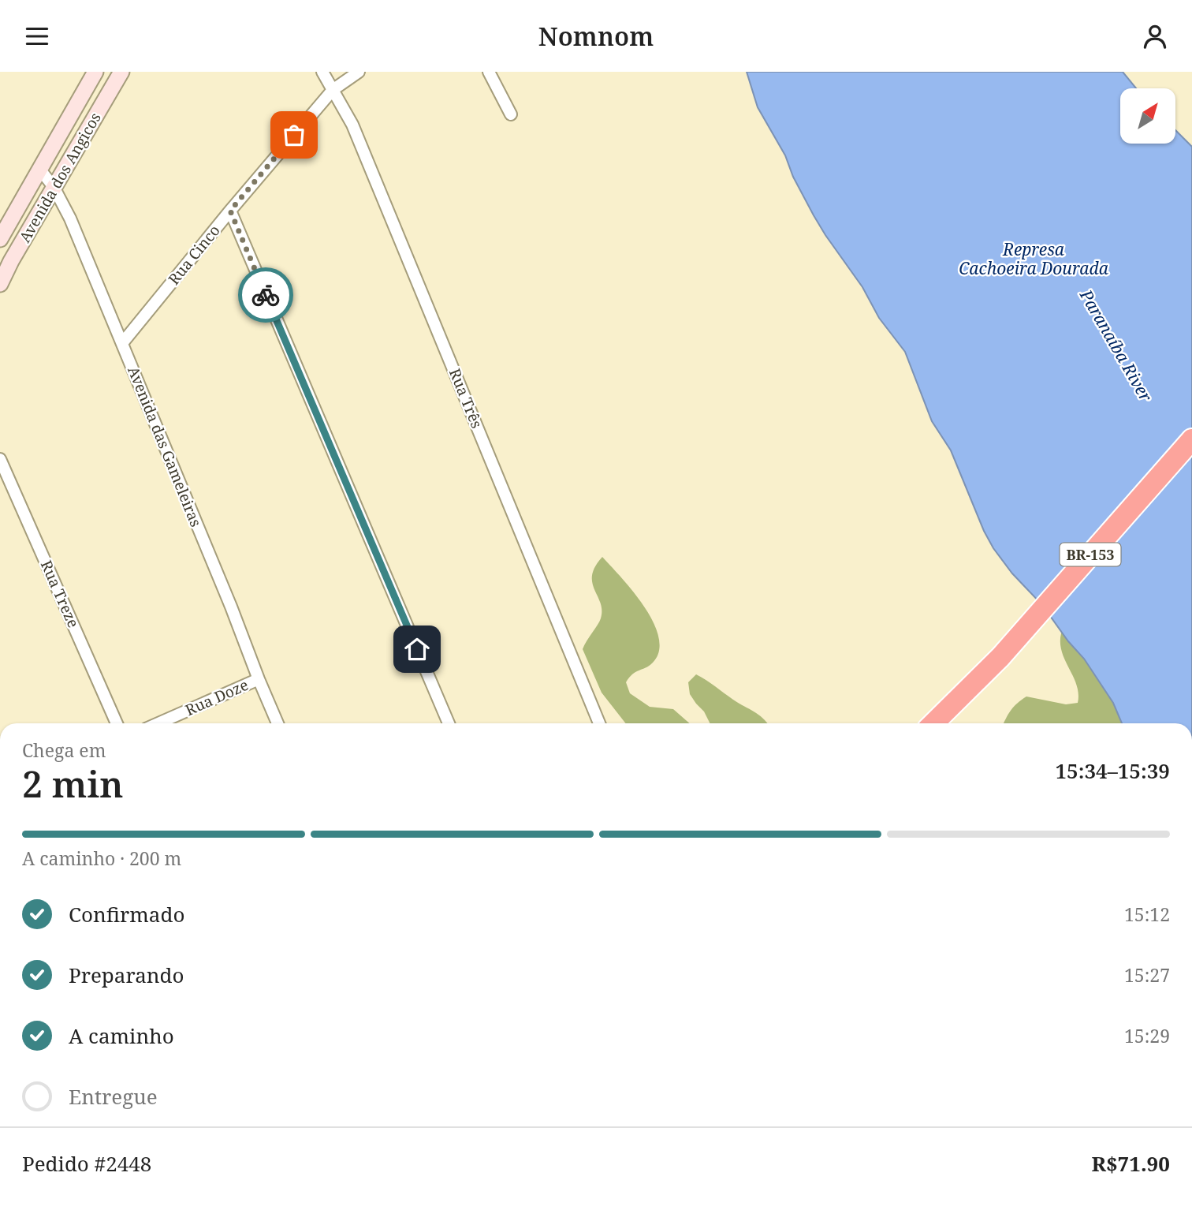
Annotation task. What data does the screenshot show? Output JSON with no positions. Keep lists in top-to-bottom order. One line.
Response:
{"streets":{"highway":["BR-153"],"street":["Avenida dos Angicos","Rua Cinco","Rua Três","Avenida das Gameleiras","Rua Treze","Rua Doze"]},"crossings":[["Avenida dos Angicos","Avenida das Gameleiras"],["Rua Cinco","Rua Três"],["Rua Cinco","Avenida das Gameleiras"],["Avenida das Gameleiras","Rua Doze"]],"water":["Represa Cachoeira Dourada","Paranaíba River"],"north":"top right","page":{"header":"Nomnom","heading":["2 min","Chega em","15:34–15:39"],"panel":["Pedido #2448","R$71.90"],"bar":"A caminho · 200 m","list":[["Confirmado","15:12"],["Preparando","15:27"],["A caminho","15:29"],"Entregue"]}}
